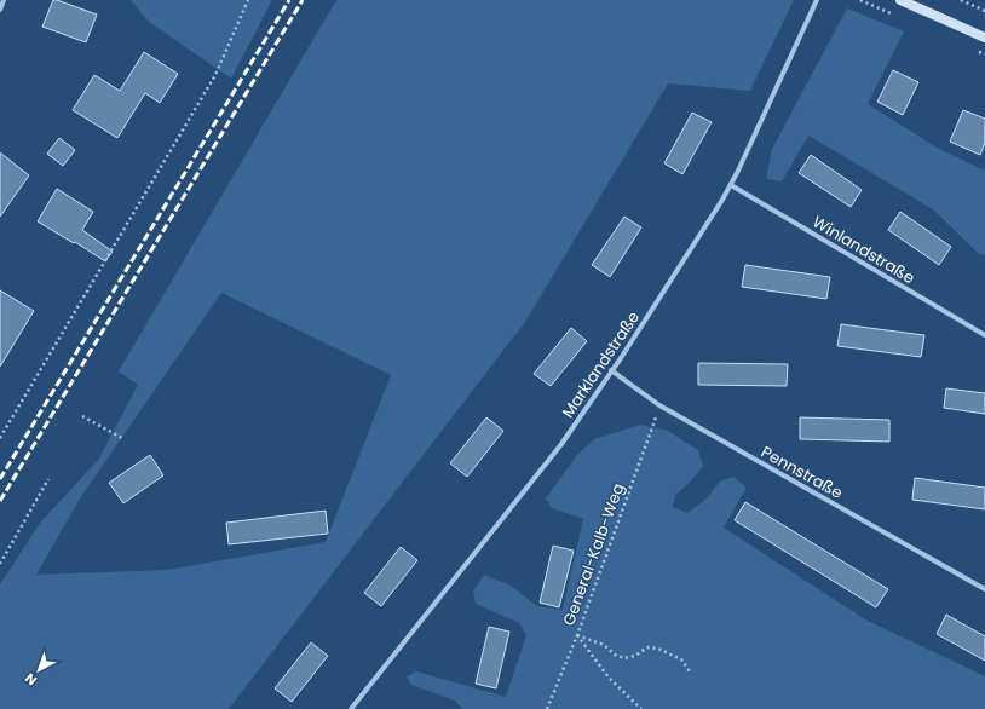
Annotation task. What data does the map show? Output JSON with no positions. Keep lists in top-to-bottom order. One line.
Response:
{"streets":{"street":["Winlandstraße","Marklandstraße","Pennstraße"],"path":["General-Kalb-Weg"]},"crossings":[["Winlandstraße","Marklandstraße"],["Marklandstraße","Pennstraße"],["Pennstraße","General-Kalb-Weg"]],"north":"bottom left"}
